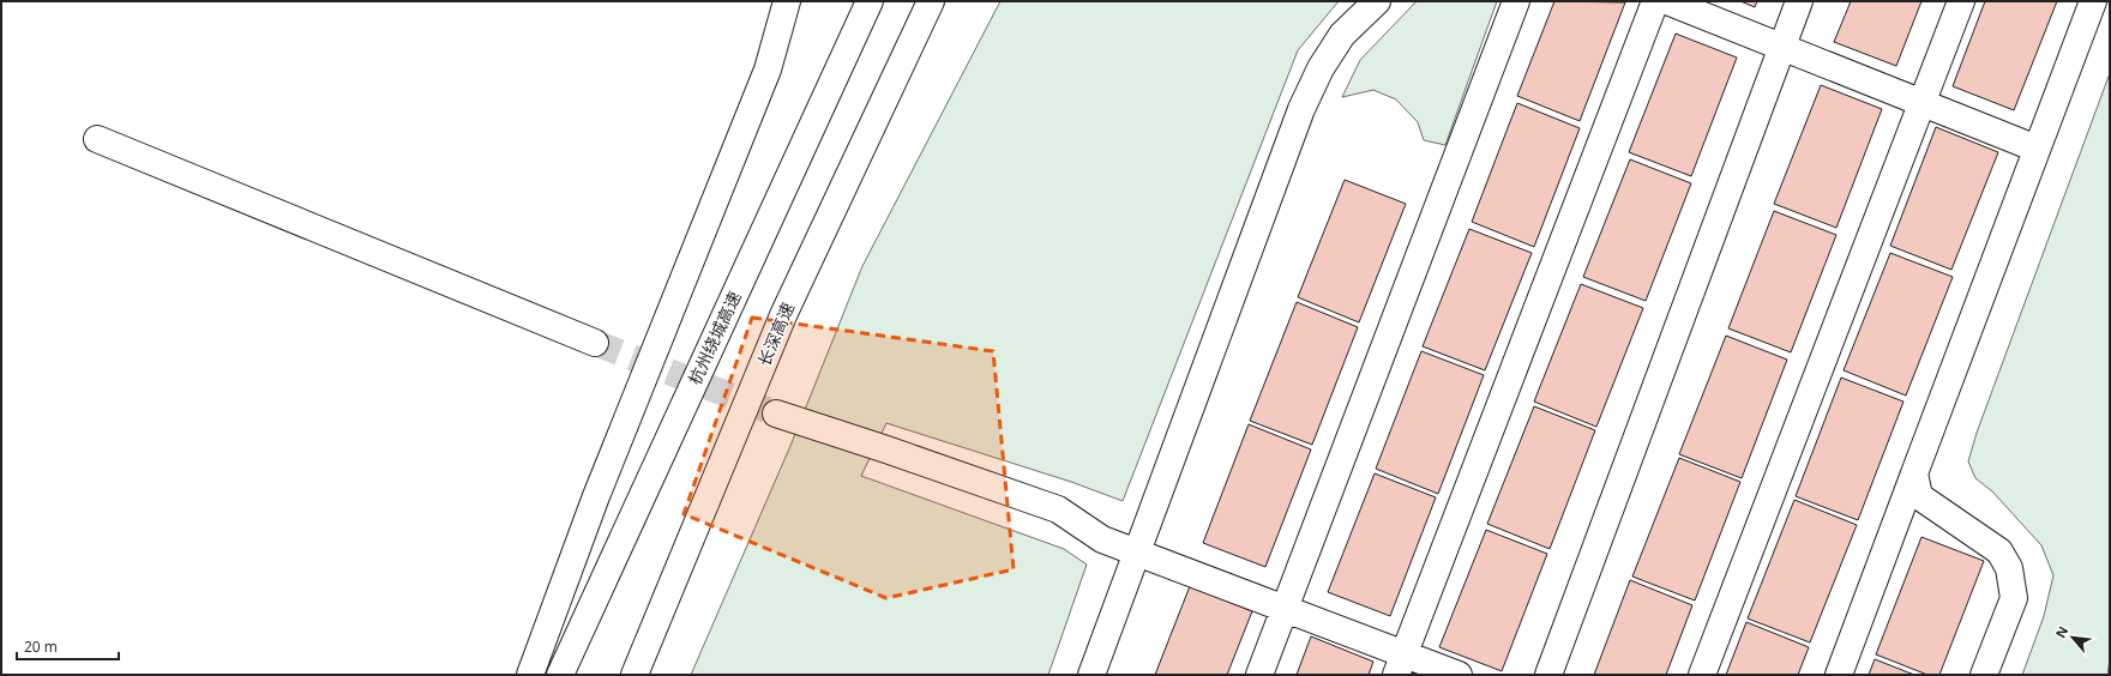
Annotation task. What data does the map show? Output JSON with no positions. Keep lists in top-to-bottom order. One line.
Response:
{"streets":{"main road":["长深高速","杭州绕城高速"]},"scale_bar":"20 m","north":"top left"}
